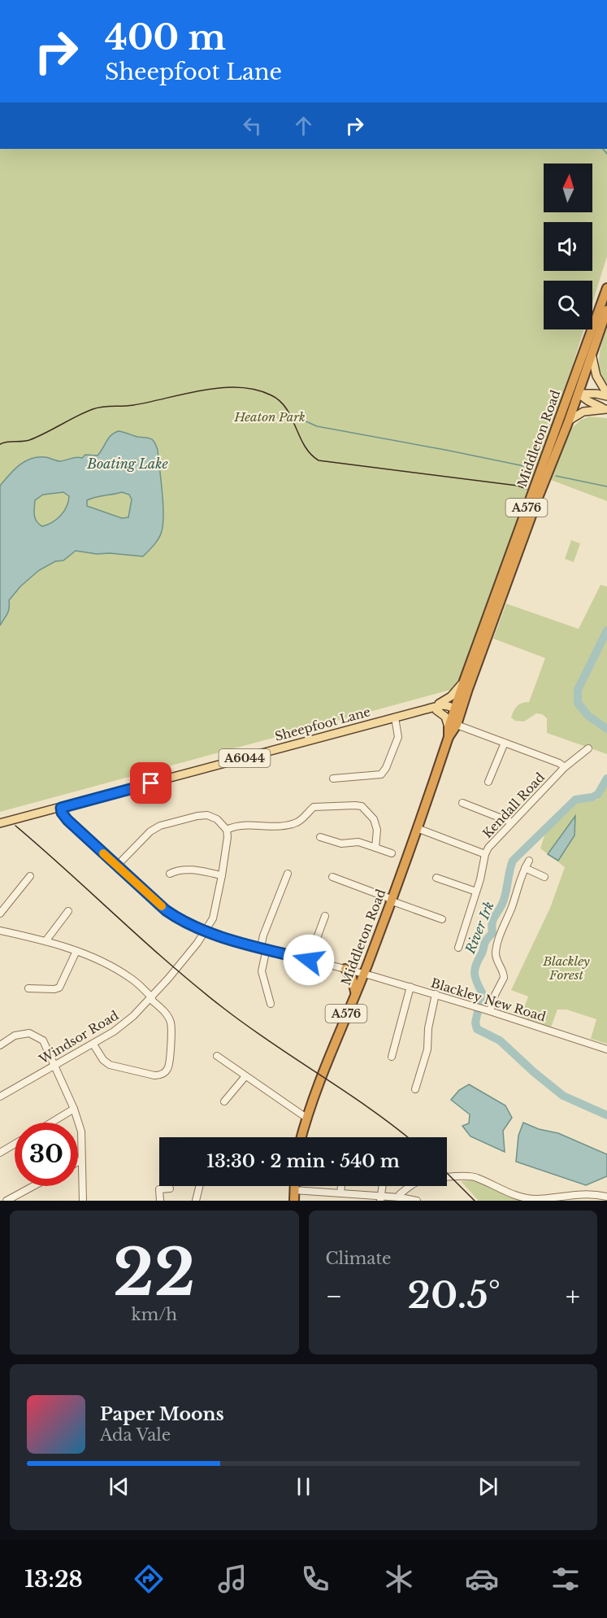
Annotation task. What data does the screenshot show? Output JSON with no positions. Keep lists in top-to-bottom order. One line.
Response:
{"streets":{"highway":["Middleton Road","A576"],"main road":["Sheepfoot Lane","A6044"],"street":["Kendall Road","Blackley New Road","Windsor Road"]},"crossings":[["Middleton Road","A576"],["Middleton Road","Sheepfoot Lane"],["Middleton Road","Blackley New Road"],["A576","Sheepfoot Lane"],["Sheepfoot Lane","Blackley New Road"],["Blackley New Road","Windsor Road"]],"water":["Boating Lake","River Irk"],"parks":["Heaton Park","Blackley Forest"],"north":"top","page":{"turn":["400 m","Sheepfoot Lane"],"limit":"30","trip":"13:30 · 2 min · 540 m","tile":[["22","km/h"],"Climate"],"heat":["−","20.5°","+"],"song":["Paper Moons","Ada Vale"],"tabs":"13:28"}}
